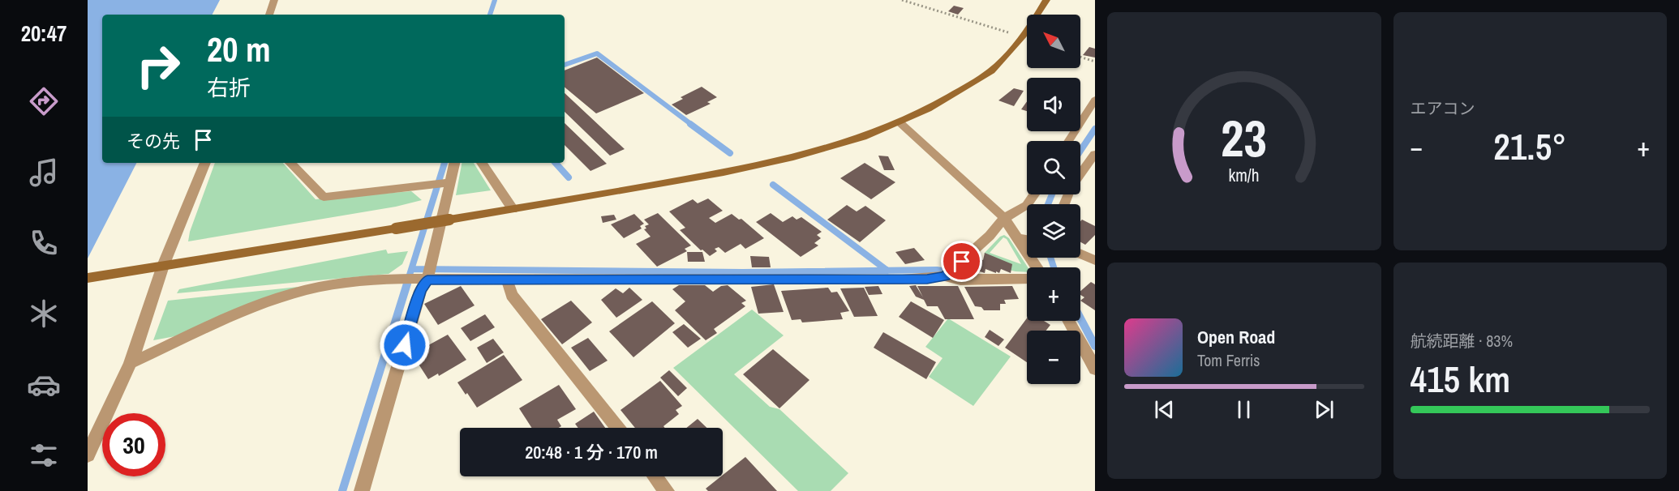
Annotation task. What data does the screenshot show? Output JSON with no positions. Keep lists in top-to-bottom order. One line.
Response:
{"north":"top left","page":{"tabs":"20:47","tile":["エアコン",["航続距離 · 83%","415 km"]],"map_buttons":["+","−"],"turn":["20 m","右折"],"then":"その先","heat":["−","21.5°","+"],"song":["Open Road","Tom Ferris"],"limit":"30","trip":"20:48 · 1 分 · 170 m","gauge":["23","km/h"]}}
